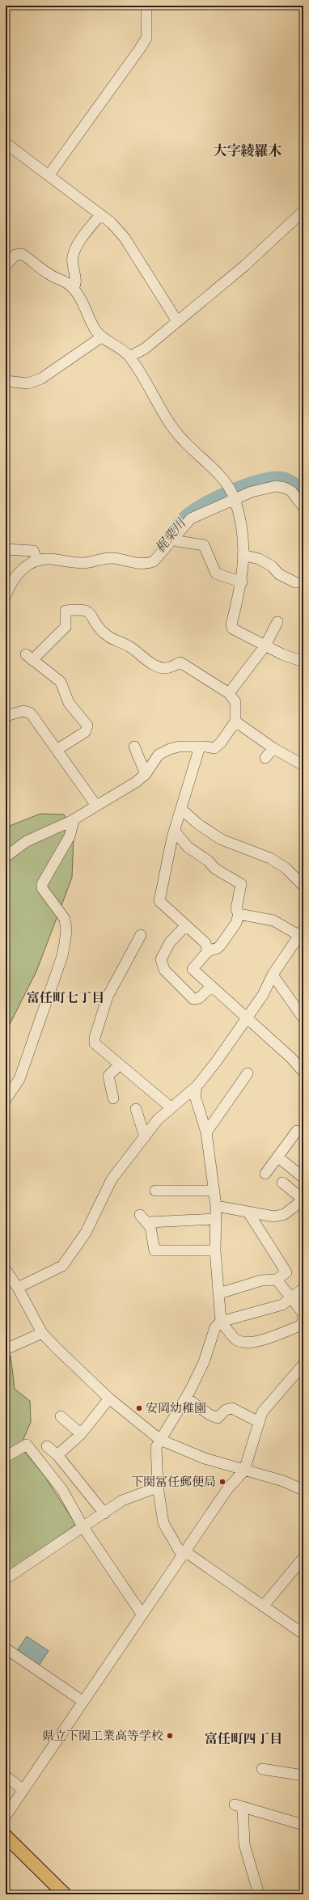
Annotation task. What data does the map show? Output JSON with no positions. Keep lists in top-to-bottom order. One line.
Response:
{"districts":["大字綾羅木","富任町七丁目","富任町四丁目"],"water":["梶栗川"],"places":["安岡幼稚園","下関冨任郵便局","県立下関工業高等学校"]}
